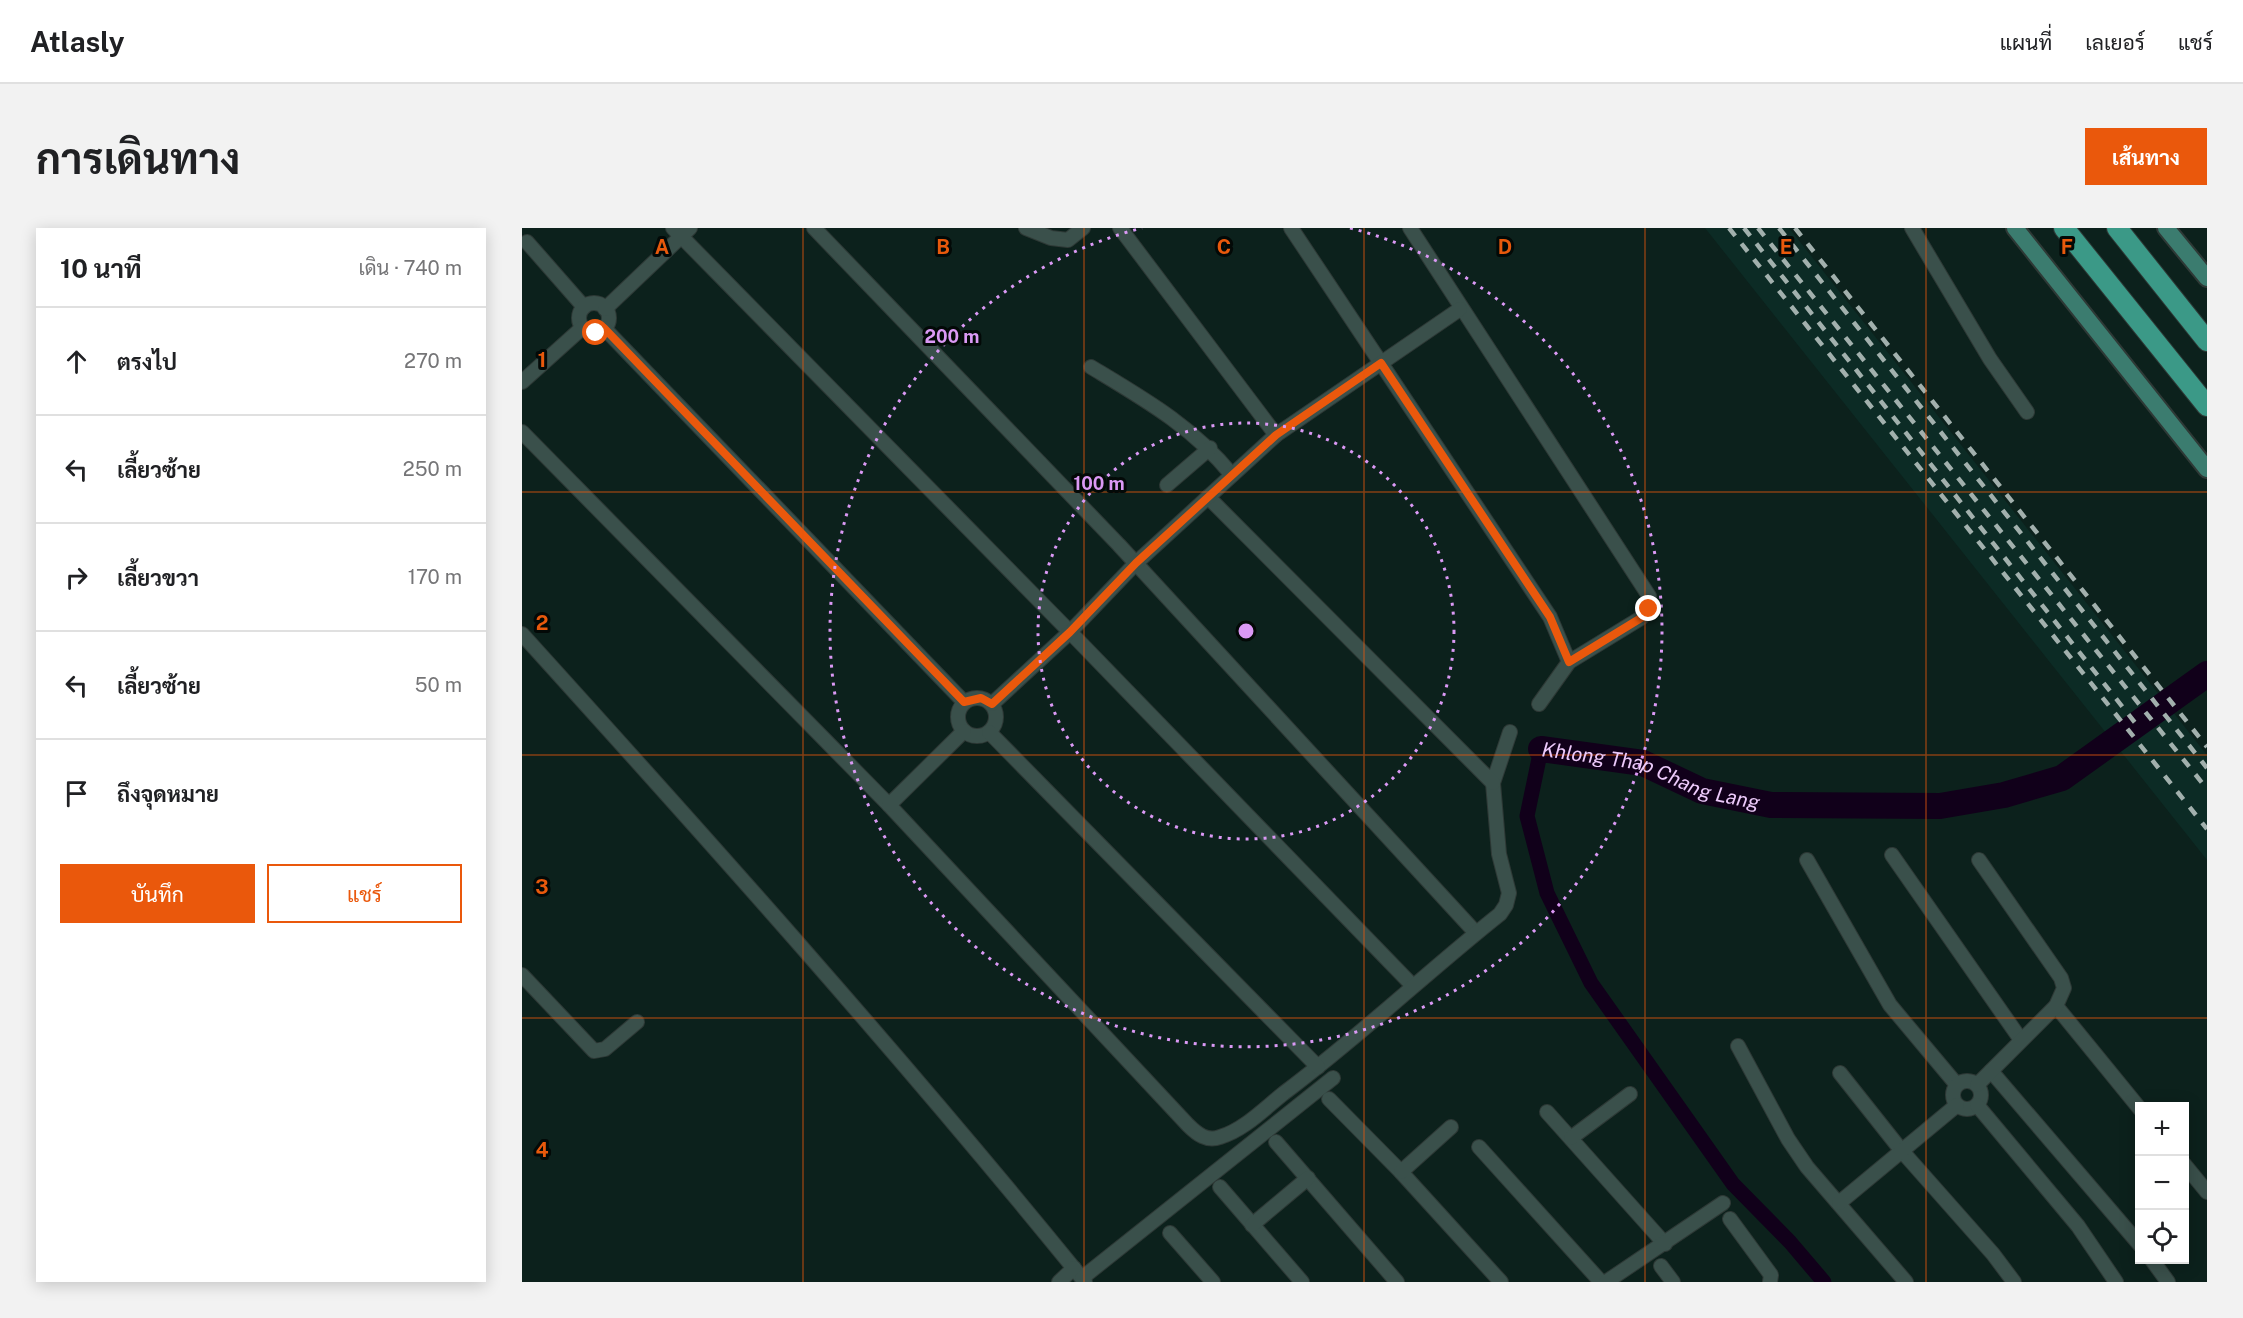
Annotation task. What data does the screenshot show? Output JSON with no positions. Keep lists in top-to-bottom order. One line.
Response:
{"water":["Khlong Thap Chang Lang"],"page":{"header":"Atlasly","nav":["แผนที่","เลเยอร์","แชร์"],"buttons":["เส้นทาง",["บันทึก","แชร์"]],"title":"การเดินทาง","heading":["10 นาที","เดิน · 740 m"],"list":[["ตรงไป","270 m"],["เลี้ยวซ้าย","250 m"],["เลี้ยวขวา","170 m"],["เลี้ยวซ้าย","50 m"],"ถึงจุดหมาย"],"map_buttons":["+","−"]},"grid":{"columns":["A","B","C","D","E","F"],"rows":["1","2","3","4"]},"rings":["200 m","100 m"]}
